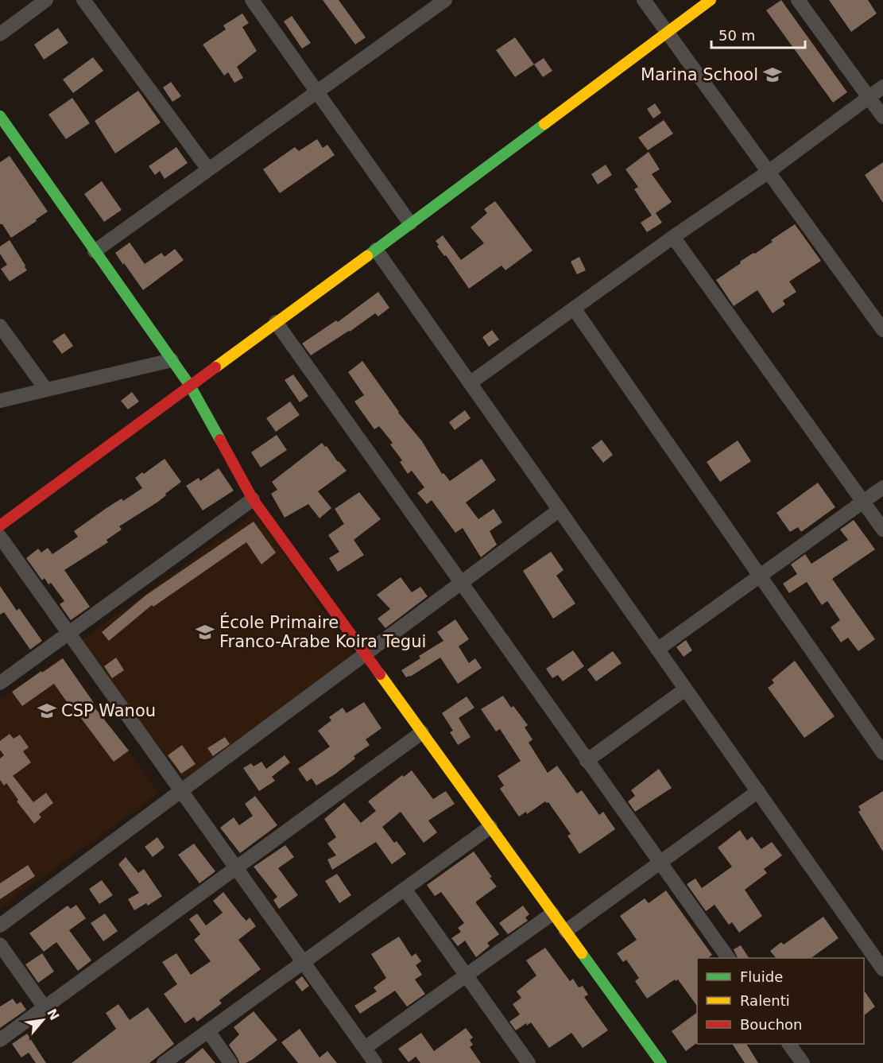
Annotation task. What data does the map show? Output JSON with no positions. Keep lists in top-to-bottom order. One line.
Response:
{"places":{"school or university":["Marina School","École Primaire Franco-Arabe Koira Tegui","CSP Wanou"]},"legend":["Fluide","Ralenti","Bouchon"],"scale_bar":"50 m","north":"top right"}
